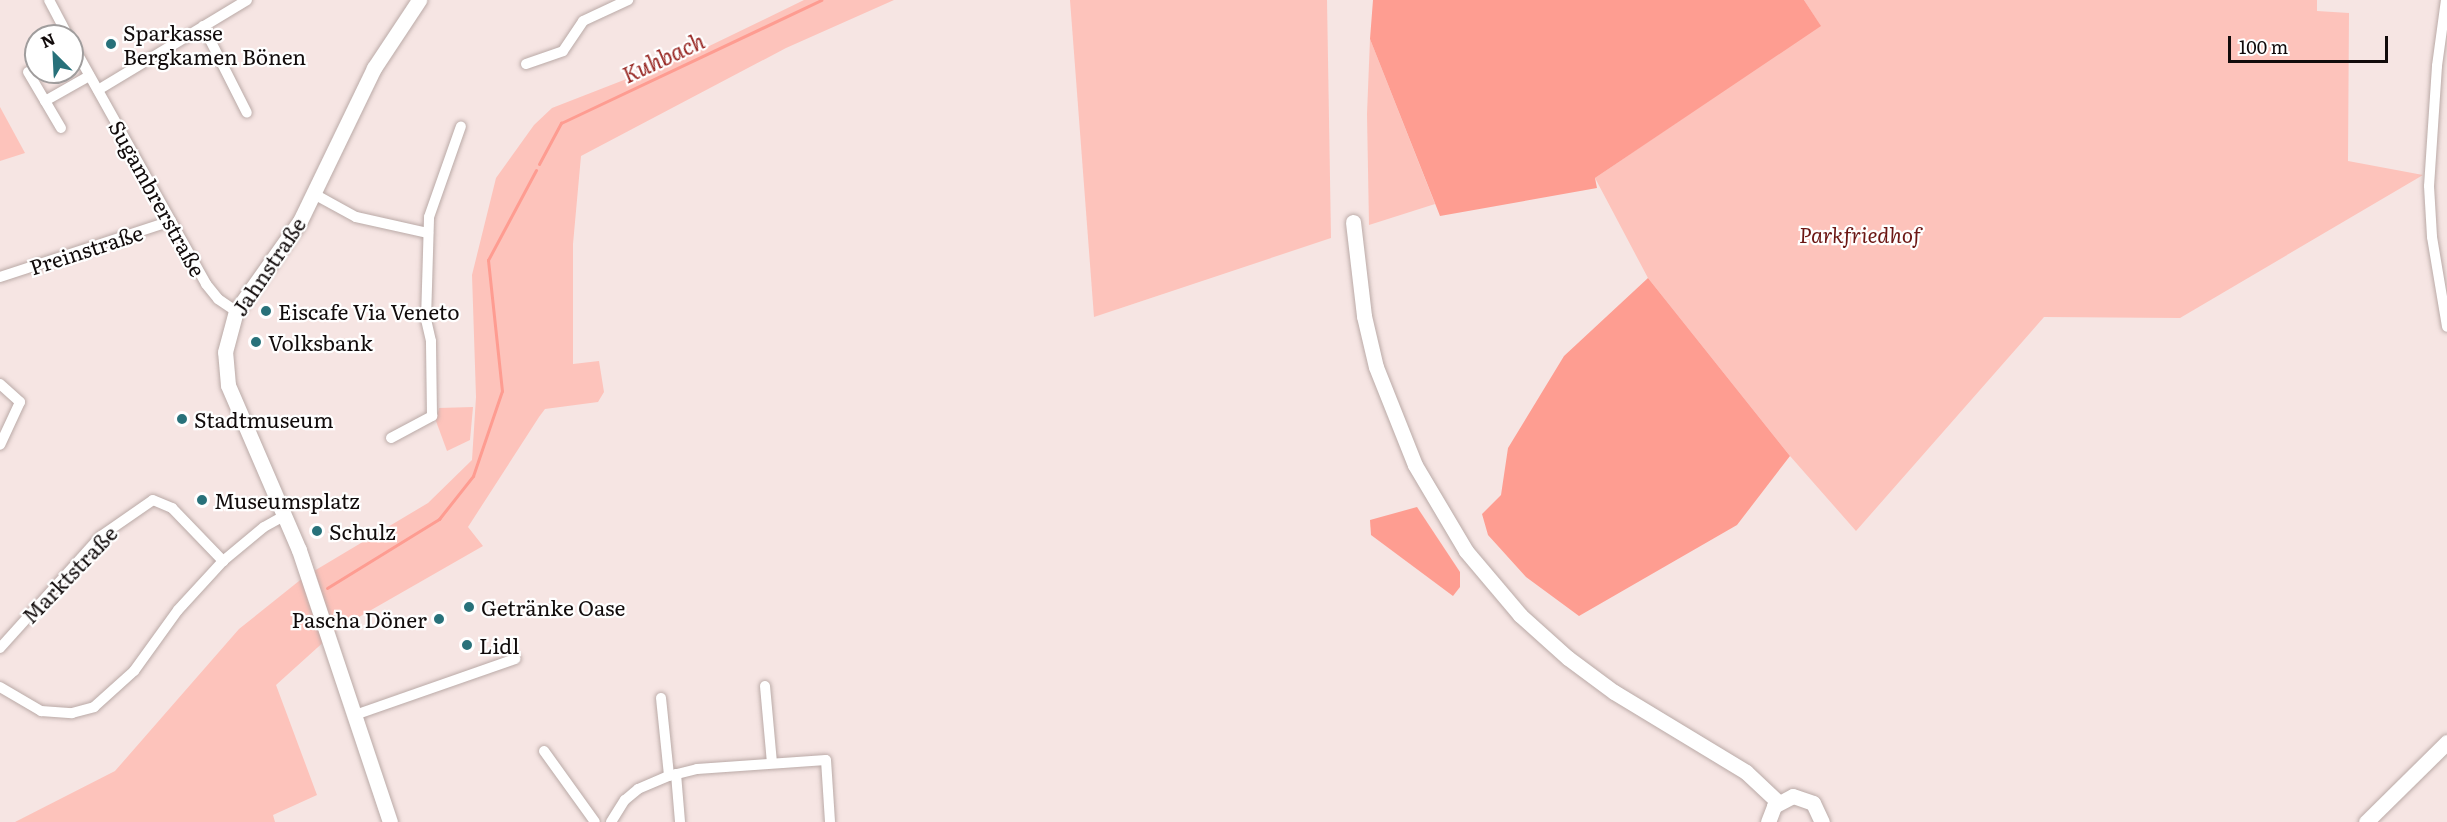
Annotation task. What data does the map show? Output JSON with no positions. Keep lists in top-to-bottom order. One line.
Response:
{"streets":{"main road":["Jahnstraße"],"street":["Sugambrerstraße","Preinstraße","Marktstraße"]},"crossings":[["Sugambrerstraße","Preinstraße"],["Sugambrerstraße","Jahnstraße"]],"water":["Kuhbach"],"parks":["Parkfriedhof"],"places":["Sparkasse Bergkamen Bönen","Eiscafe Via Veneto","Volksbank","Stadtmuseum","Museumsplatz","Schulz","Getränke Oase","Pascha Döner","Lidl"],"scale_bar":"100 m","north":"top left"}
